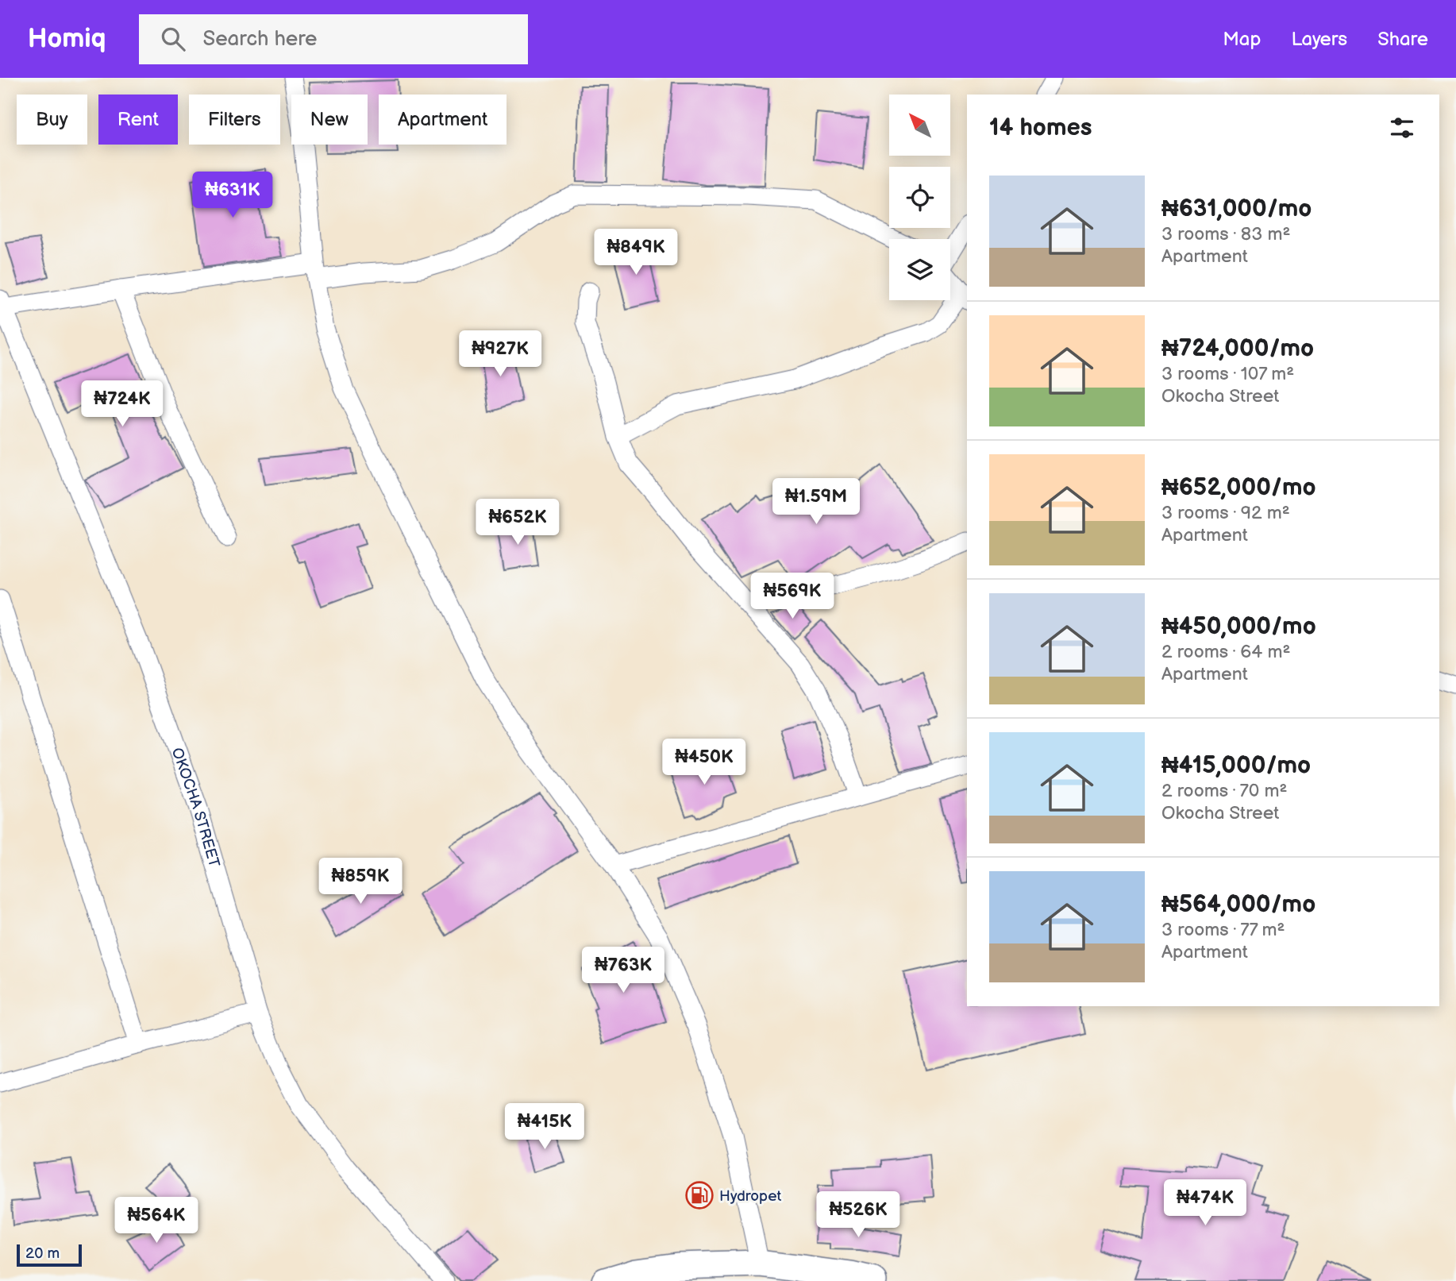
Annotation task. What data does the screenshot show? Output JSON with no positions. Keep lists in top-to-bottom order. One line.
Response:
{"streets":{"street":["OKOCHA STREET"]},"places":{"fuel station":["Hydropet"]},"scale_bar":"20 m","north":"top left","page":{"header":"Homiq","search":"Search here","nav":["Map","Layers","Share"],"chip":["Buy","Rent","Filters","New","Apartment"],"heading":"14 homes","list":[{"name":"₦631,000/mo","note":"3 rooms · 83 m² · Apartment"},{"name":"₦724,000/mo","note":"3 rooms · 107 m² · Okocha Street"},{"name":"₦652,000/mo","note":"3 rooms · 92 m² · Apartment"},{"name":"₦450,000/mo","note":"2 rooms · 64 m² · Apartment"},{"name":"₦415,000/mo","note":"2 rooms · 70 m² · Okocha Street"},{"name":"₦564,000/mo","note":"3 rooms · 77 m² · Apartment"}],"price":["₦631K","₦849K","₦927K","₦724K","₦1.59M","₦652K","₦569K","₦450K","₦859K","₦763K","₦415K","₦474K","₦526K","₦564K"],"scale":"20 m"}}
